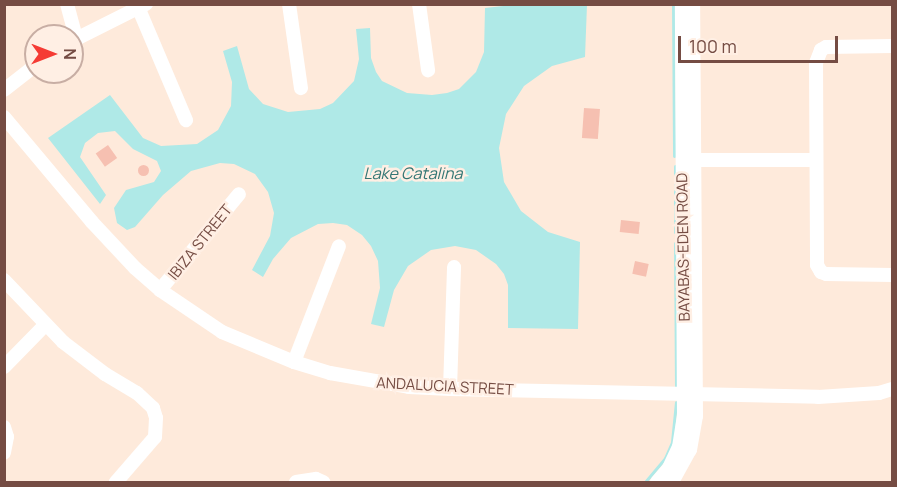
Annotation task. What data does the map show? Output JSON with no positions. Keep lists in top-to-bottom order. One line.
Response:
{"streets":{"street":["IBIZA STREET","BAYABAS-EDEN ROAD","ANDALUCIA STREET"]},"crossings":[["IBIZA STREET","ANDALUCIA STREET"],["BAYABAS-EDEN ROAD","ANDALUCIA STREET"]],"water":["Lake Catalina"],"scale_bar":"100 m","north":"right"}
